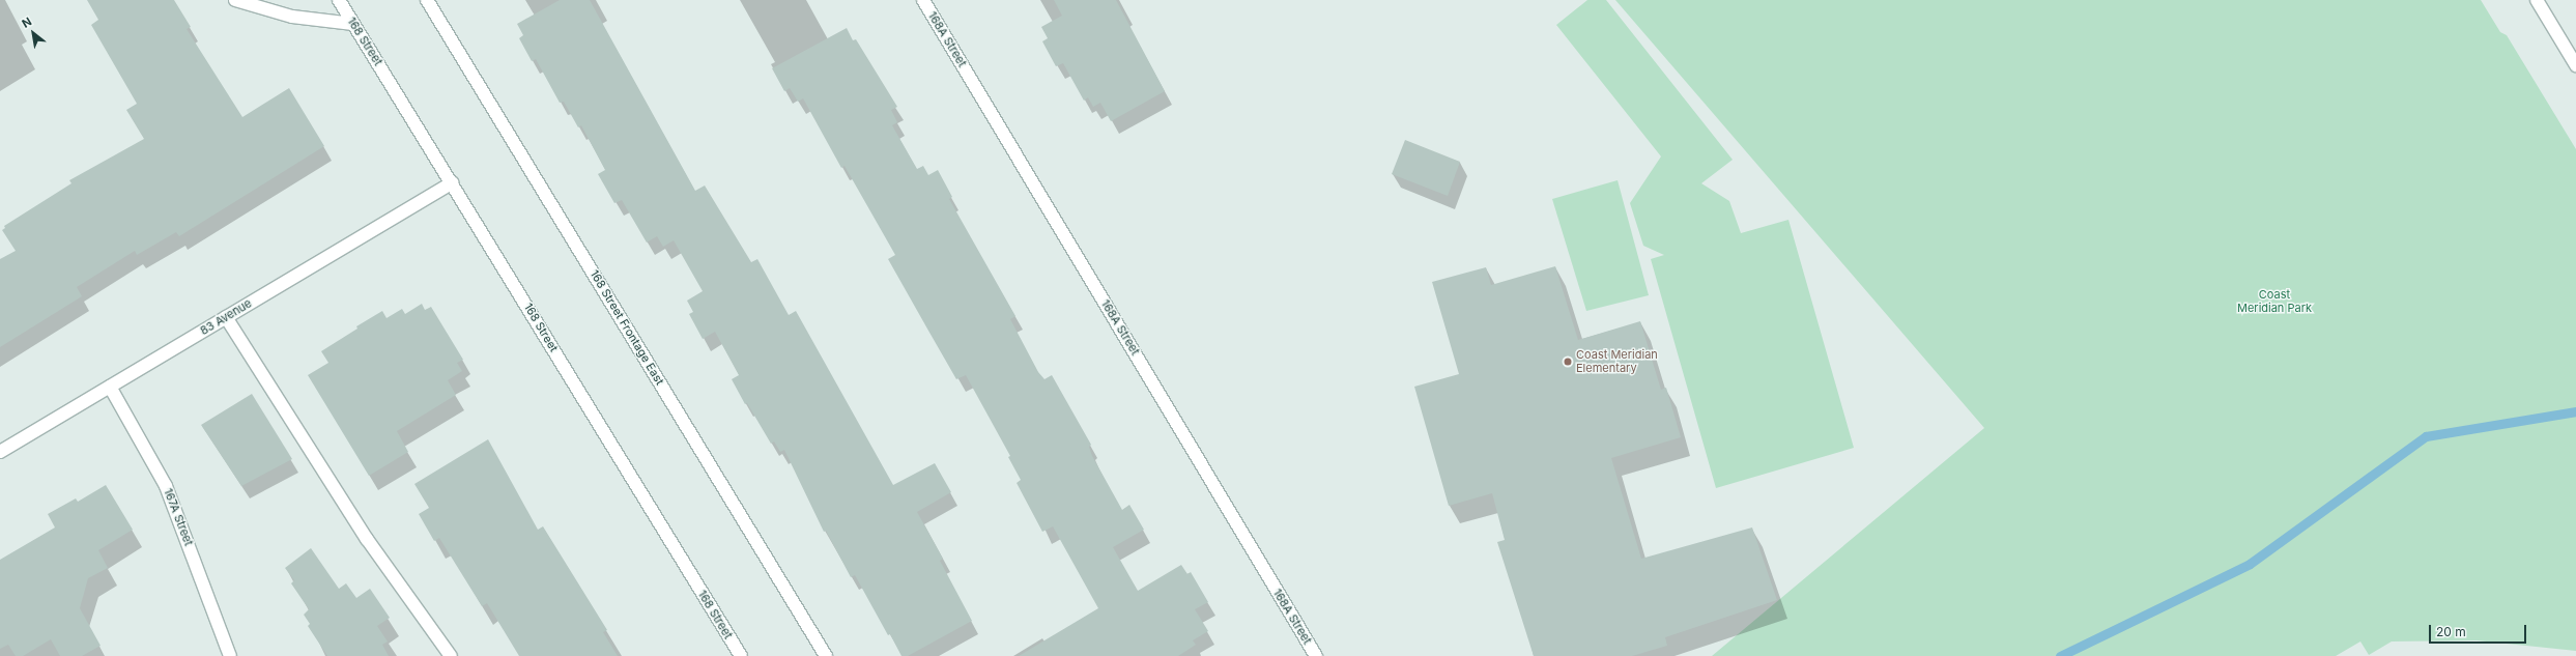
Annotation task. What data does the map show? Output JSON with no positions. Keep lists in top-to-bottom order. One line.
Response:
{"streets":{"street":["168A Street","168 Street","83 Avenue","168 Street Frontage East","167A Street"]},"crossings":[["168 Street","83 Avenue"],["83 Avenue","167A Street"]],"parks":["Coast Meridian Park"],"places":["Coast Meridian Elementary"],"scale_bar":"20 m","north":"top left"}
